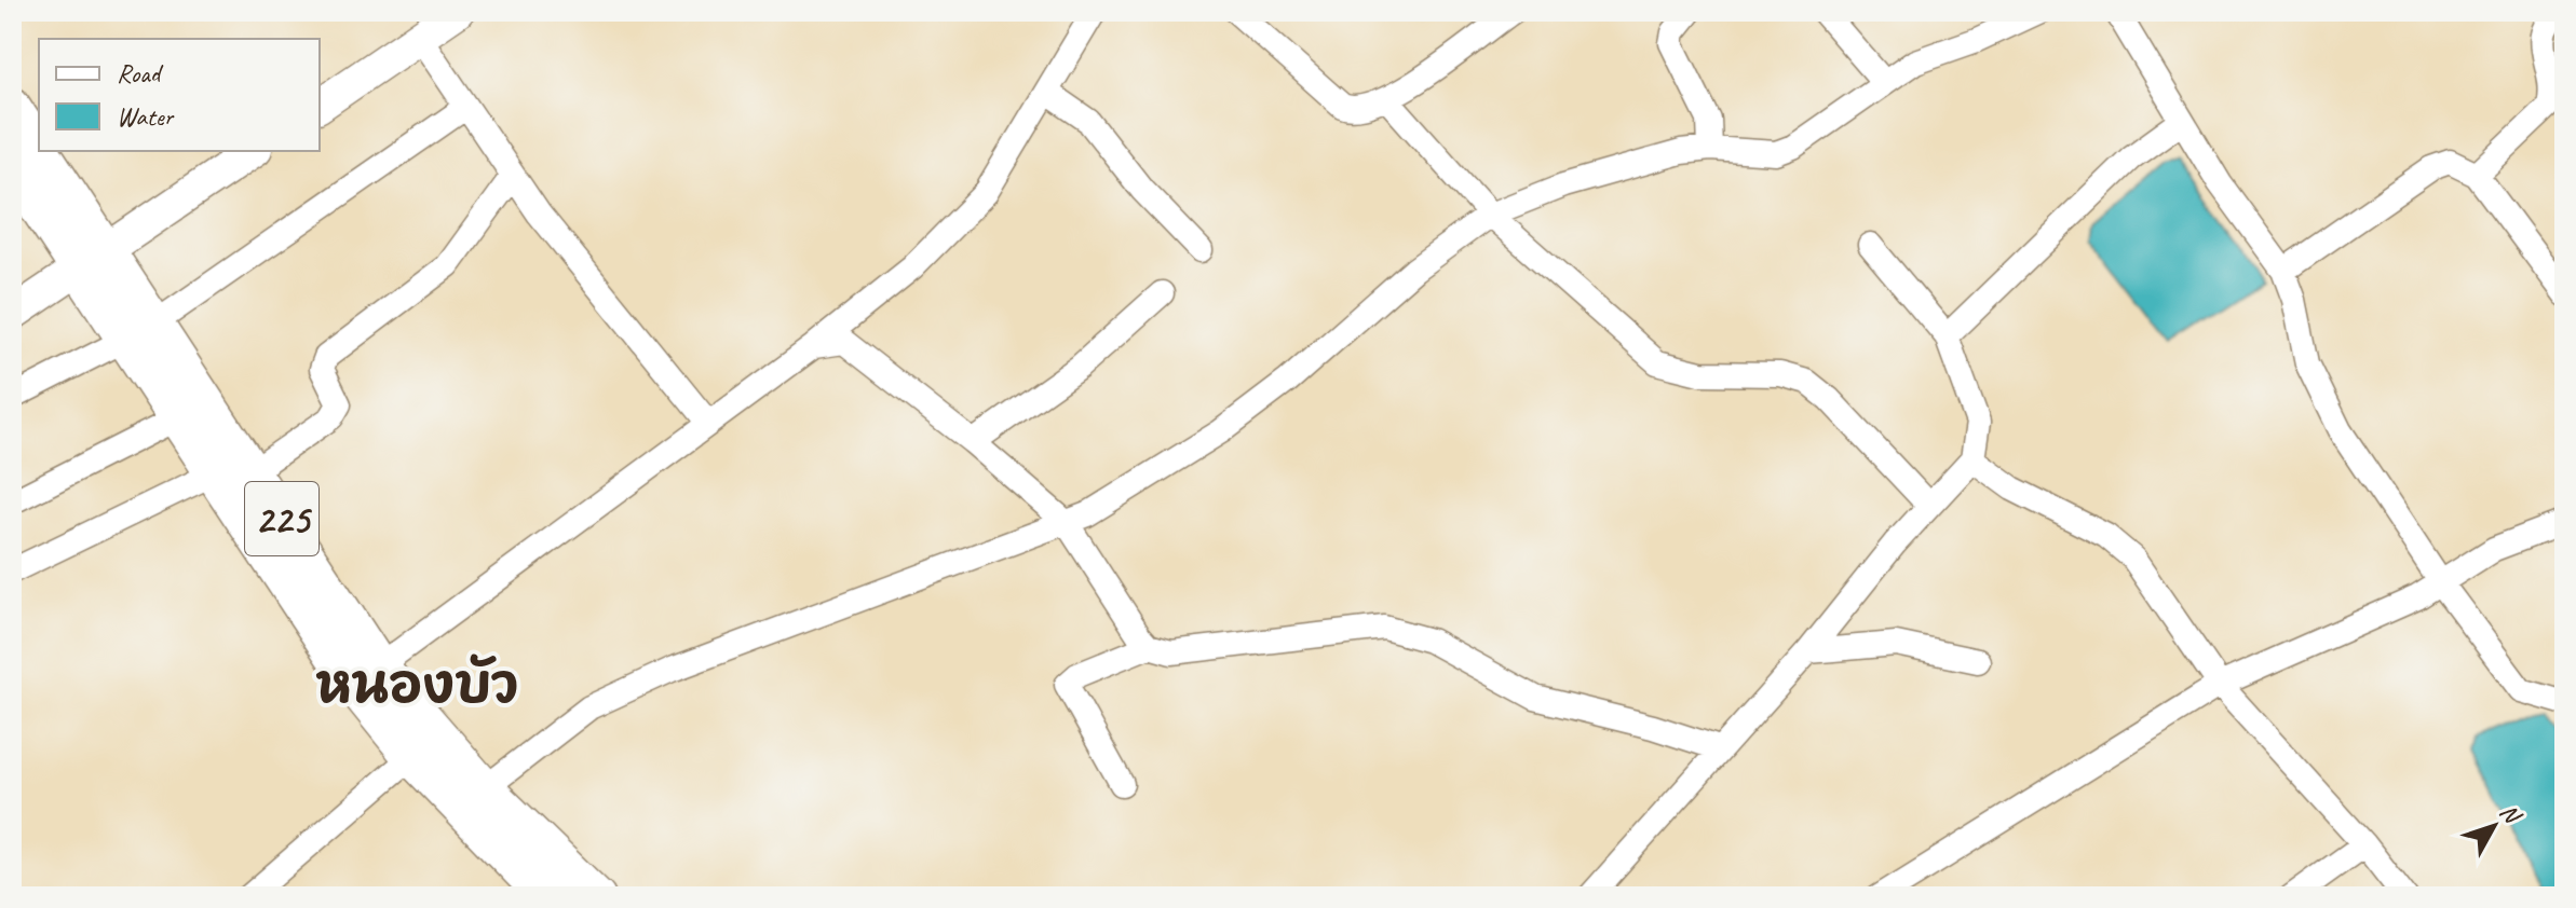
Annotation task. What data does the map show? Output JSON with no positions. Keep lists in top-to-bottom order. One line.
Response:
{"streets":{"main road":["225"]},"districts":["หนองบัว"],"legend":["Road","Water"],"north":"top right"}
